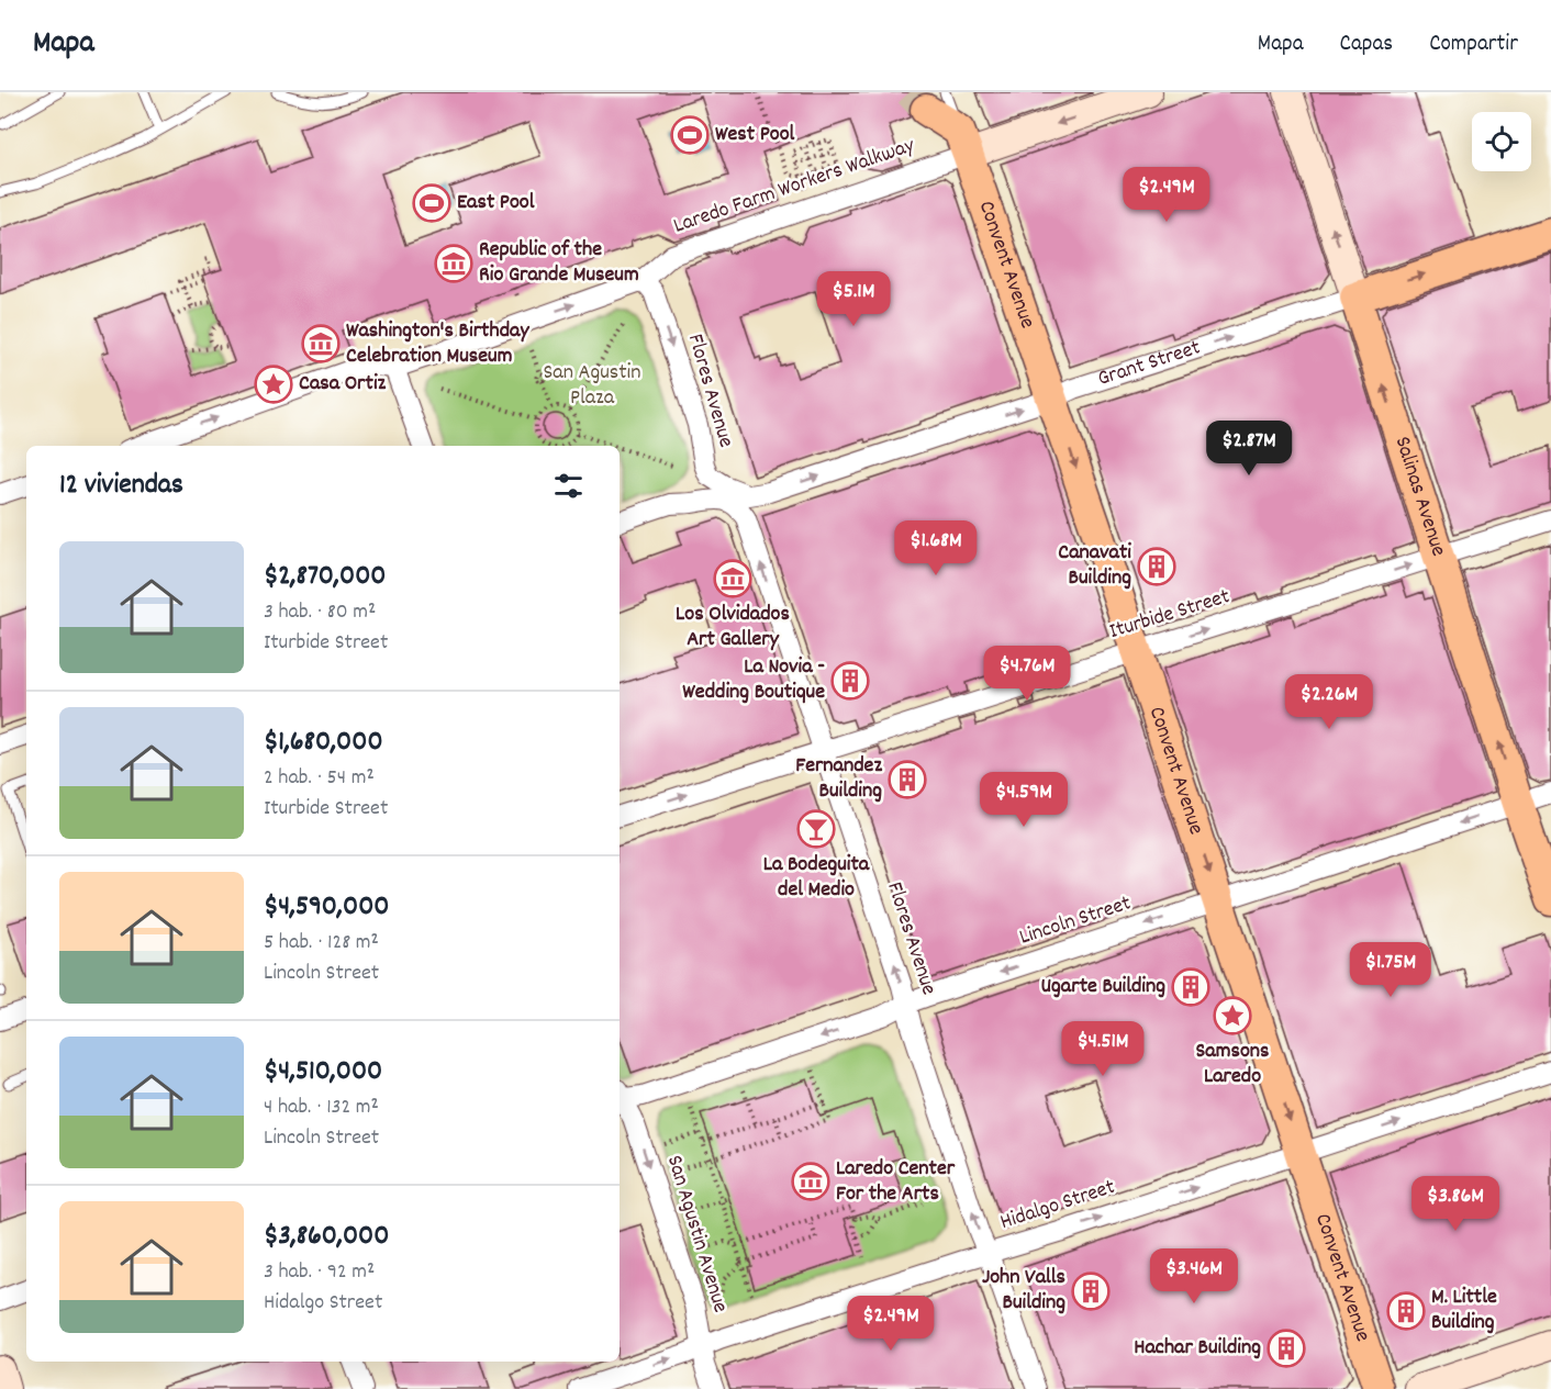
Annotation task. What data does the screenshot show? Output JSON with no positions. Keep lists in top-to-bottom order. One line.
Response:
{"streets":{"main road":["Convent Avenue","Grant Street","Salinas Avenue"],"street":["Laredo Farm Workers Walkway","Flores Avenue","Iturbide Street","Lincoln Street","Hidalgo Street","San Agustin Avenue"]},"crossings":[["Laredo Farm Workers Walkway","Convent Avenue"],["Laredo Farm Workers Walkway","Flores Avenue"],["Convent Avenue","Grant Street"],["Convent Avenue","Iturbide Street"],["Convent Avenue","Lincoln Street"],["Convent Avenue","Hidalgo Street"],["Grant Street","Flores Avenue"],["Grant Street","Salinas Avenue"],["Flores Avenue","Iturbide Street"],["Flores Avenue","Lincoln Street"],["Flores Avenue","Hidalgo Street"],["Salinas Avenue","Iturbide Street"],["Salinas Avenue","Lincoln Street"],["Hidalgo Street","San Agustin Avenue"]],"one_way":["Convent Avenue","Grant Street","Salinas Avenue","Iturbide Street","Lincoln Street","Hidalgo Street","San Agustin Avenue"],"parks":["San Agustin Plaza"],"places":{"sports":["West Pool","East Pool"],"museum":["Republic of the Rio Grande Museum","Washington's Birthday Celebration Museum","Los Olvidados Art Gallery","Laredo Center For the Arts"],"place":["Casa Ortiz","Samsons Laredo"],"building":["Canavati Building","La Novia - Wedding Boutique","Fernandez Building","Ugarte Building","John Valls Building","M. Little Building","Hachar Building"],"bar":["La Bodeguita del Medio"]},"page":{"header":"Mapa","nav":["Mapa","Capas","Compartir"],"price":["$2.49M","$5.1M","$2.87M","$1.68M","$4.76M","$2.26M","$4.59M","$1.75M","$4.51M","$3.86M","$3.46M","$2.49M"],"heading":"12 viviendas","list":[{"name":"$2,870,000","note":"3 hab. · 80 m² · Iturbide Street"},{"name":"$1,680,000","note":"2 hab. · 54 m² · Iturbide Street"},{"name":"$4,590,000","note":"5 hab. · 128 m² · Lincoln Street"},{"name":"$4,510,000","note":"4 hab. · 132 m² · Lincoln Street"},{"name":"$3,860,000","note":"3 hab. · 92 m² · Hidalgo Street"}]}}
